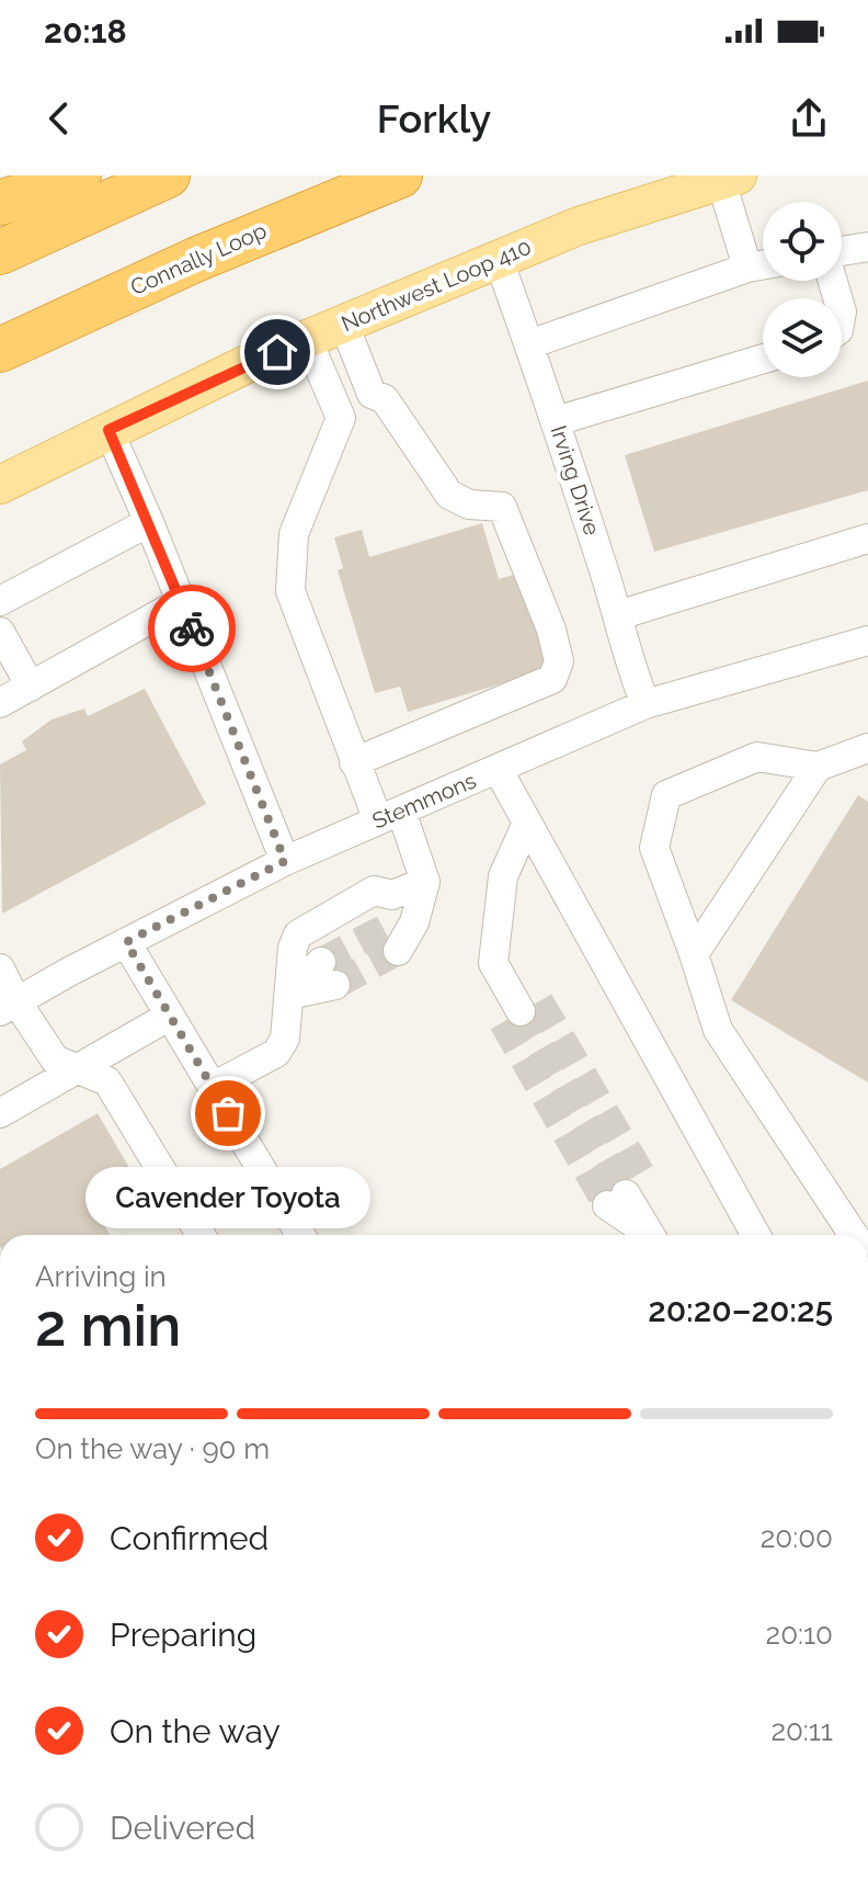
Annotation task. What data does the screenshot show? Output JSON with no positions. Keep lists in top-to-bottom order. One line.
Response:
{"streets":{"highway":["Connally Loop"],"main road":["Northwest Loop 410"],"street":["Irving Drive","Stemmons"]},"crossings":[["Northwest Loop 410","Irving Drive"],["Irving Drive","Stemmons"]],"places":["Cavender Toyota"],"page":{"status":"20:18","header":"Forkly","bubble":"Cavender Toyota","heading":["2 min","Arriving in","20:20–20:25"],"bar":"On the way · 90 m","list":[["Confirmed","20:00"],["Preparing","20:10"],["On the way","20:11"],"Delivered"]}}
